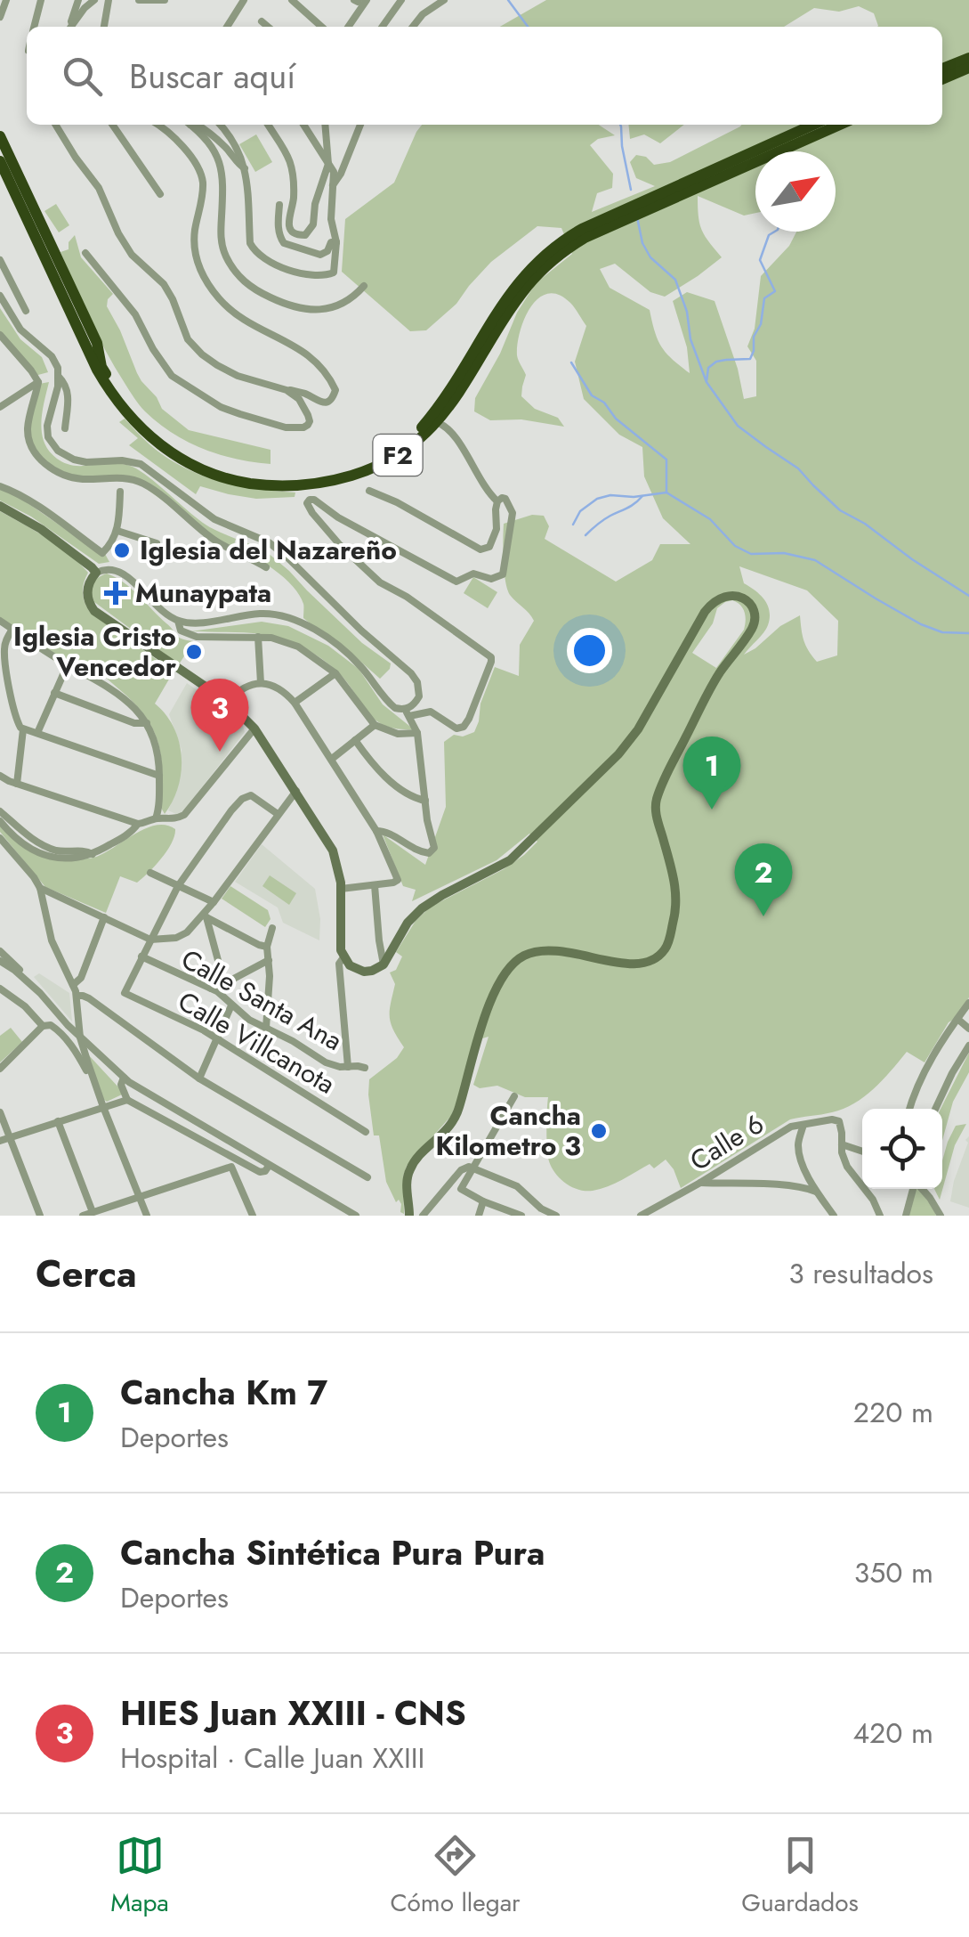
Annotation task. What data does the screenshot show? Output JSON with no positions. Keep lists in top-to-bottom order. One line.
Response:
{"streets":{"highway":["F2"],"street":["Calle Santa Ana","Calle Villcanota","Calle 6"]},"crossings":[["Calle Santa Ana","Calle Villcanota"]],"places":{"other":["Iglesia del Nazareño","Iglesia Cristo Vencedor","Cancha Kilometro 3"],"health":["Munaypata"]},"north":"top right","page":{"search":"Buscar aquí","pins":["3","1","2"],"heading":["Cerca","3 resultados"],"list":[{"mark":"1","name":"Cancha Km 7","note":"Deportes","value":"220 m"},{"mark":"2","name":"Cancha Sintética Pura Pura","note":"Deportes","value":"350 m"},{"mark":"3","name":"HIES Juan XXIII - CNS","note":"Hospital · Calle Juan XXIII","value":"420 m"}],"nav":["Mapa","Cómo llegar","Guardados"]}}
